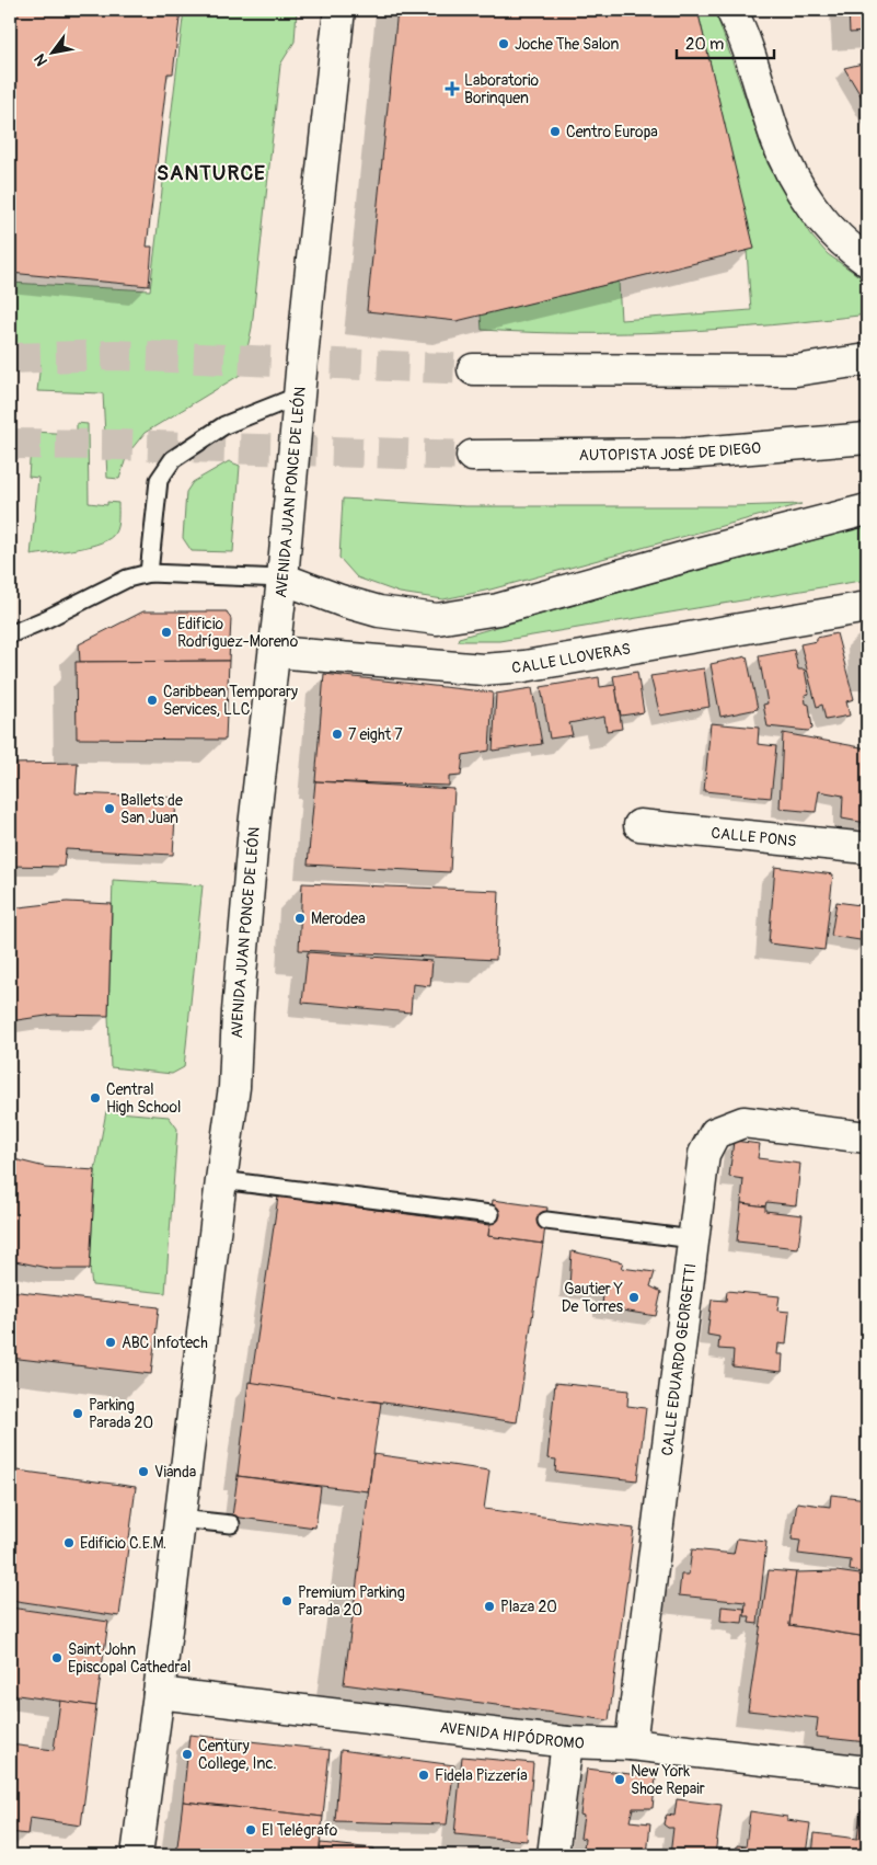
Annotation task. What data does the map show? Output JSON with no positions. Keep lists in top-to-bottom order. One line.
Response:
{"streets":{"main road":["AUTOPISTA JOSÉ DE DIEGO","AVENIDA JUAN PONCE DE LEÓN","CALLE LLOVERAS","CALLE PONS","CALLE EDUARDO GEORGETTI","AVENIDA HIPÓDROMO"]},"crossings":[["AVENIDA JUAN PONCE DE LEÓN","CALLE LLOVERAS"],["AVENIDA JUAN PONCE DE LEÓN","AVENIDA HIPÓDROMO"],["CALLE EDUARDO GEORGETTI","AVENIDA HIPÓDROMO"]],"districts":["SANTURCE"],"places":{"other":["Joche The Salon","Centro Europa","Edificio Rodríguez-Moreno","Caribbean Temporary Services, LLC","7 eight 7","Ballets de San Juan","Merodea","Central High School","Gautier Y De Torres","ABC Infotech","Parking Parada 20","Vianda","Edificio C.E.M.","Premium Parking Parada 20","Plaza 20","Saint John Episcopal Cathedral","Century College, Inc.","Fidela Pizzería","New York Shoe Repair","El Telégrafo"],"health":["Laboratorio Borinquen"]},"scale_bar":"20 m","north":"bottom left"}
